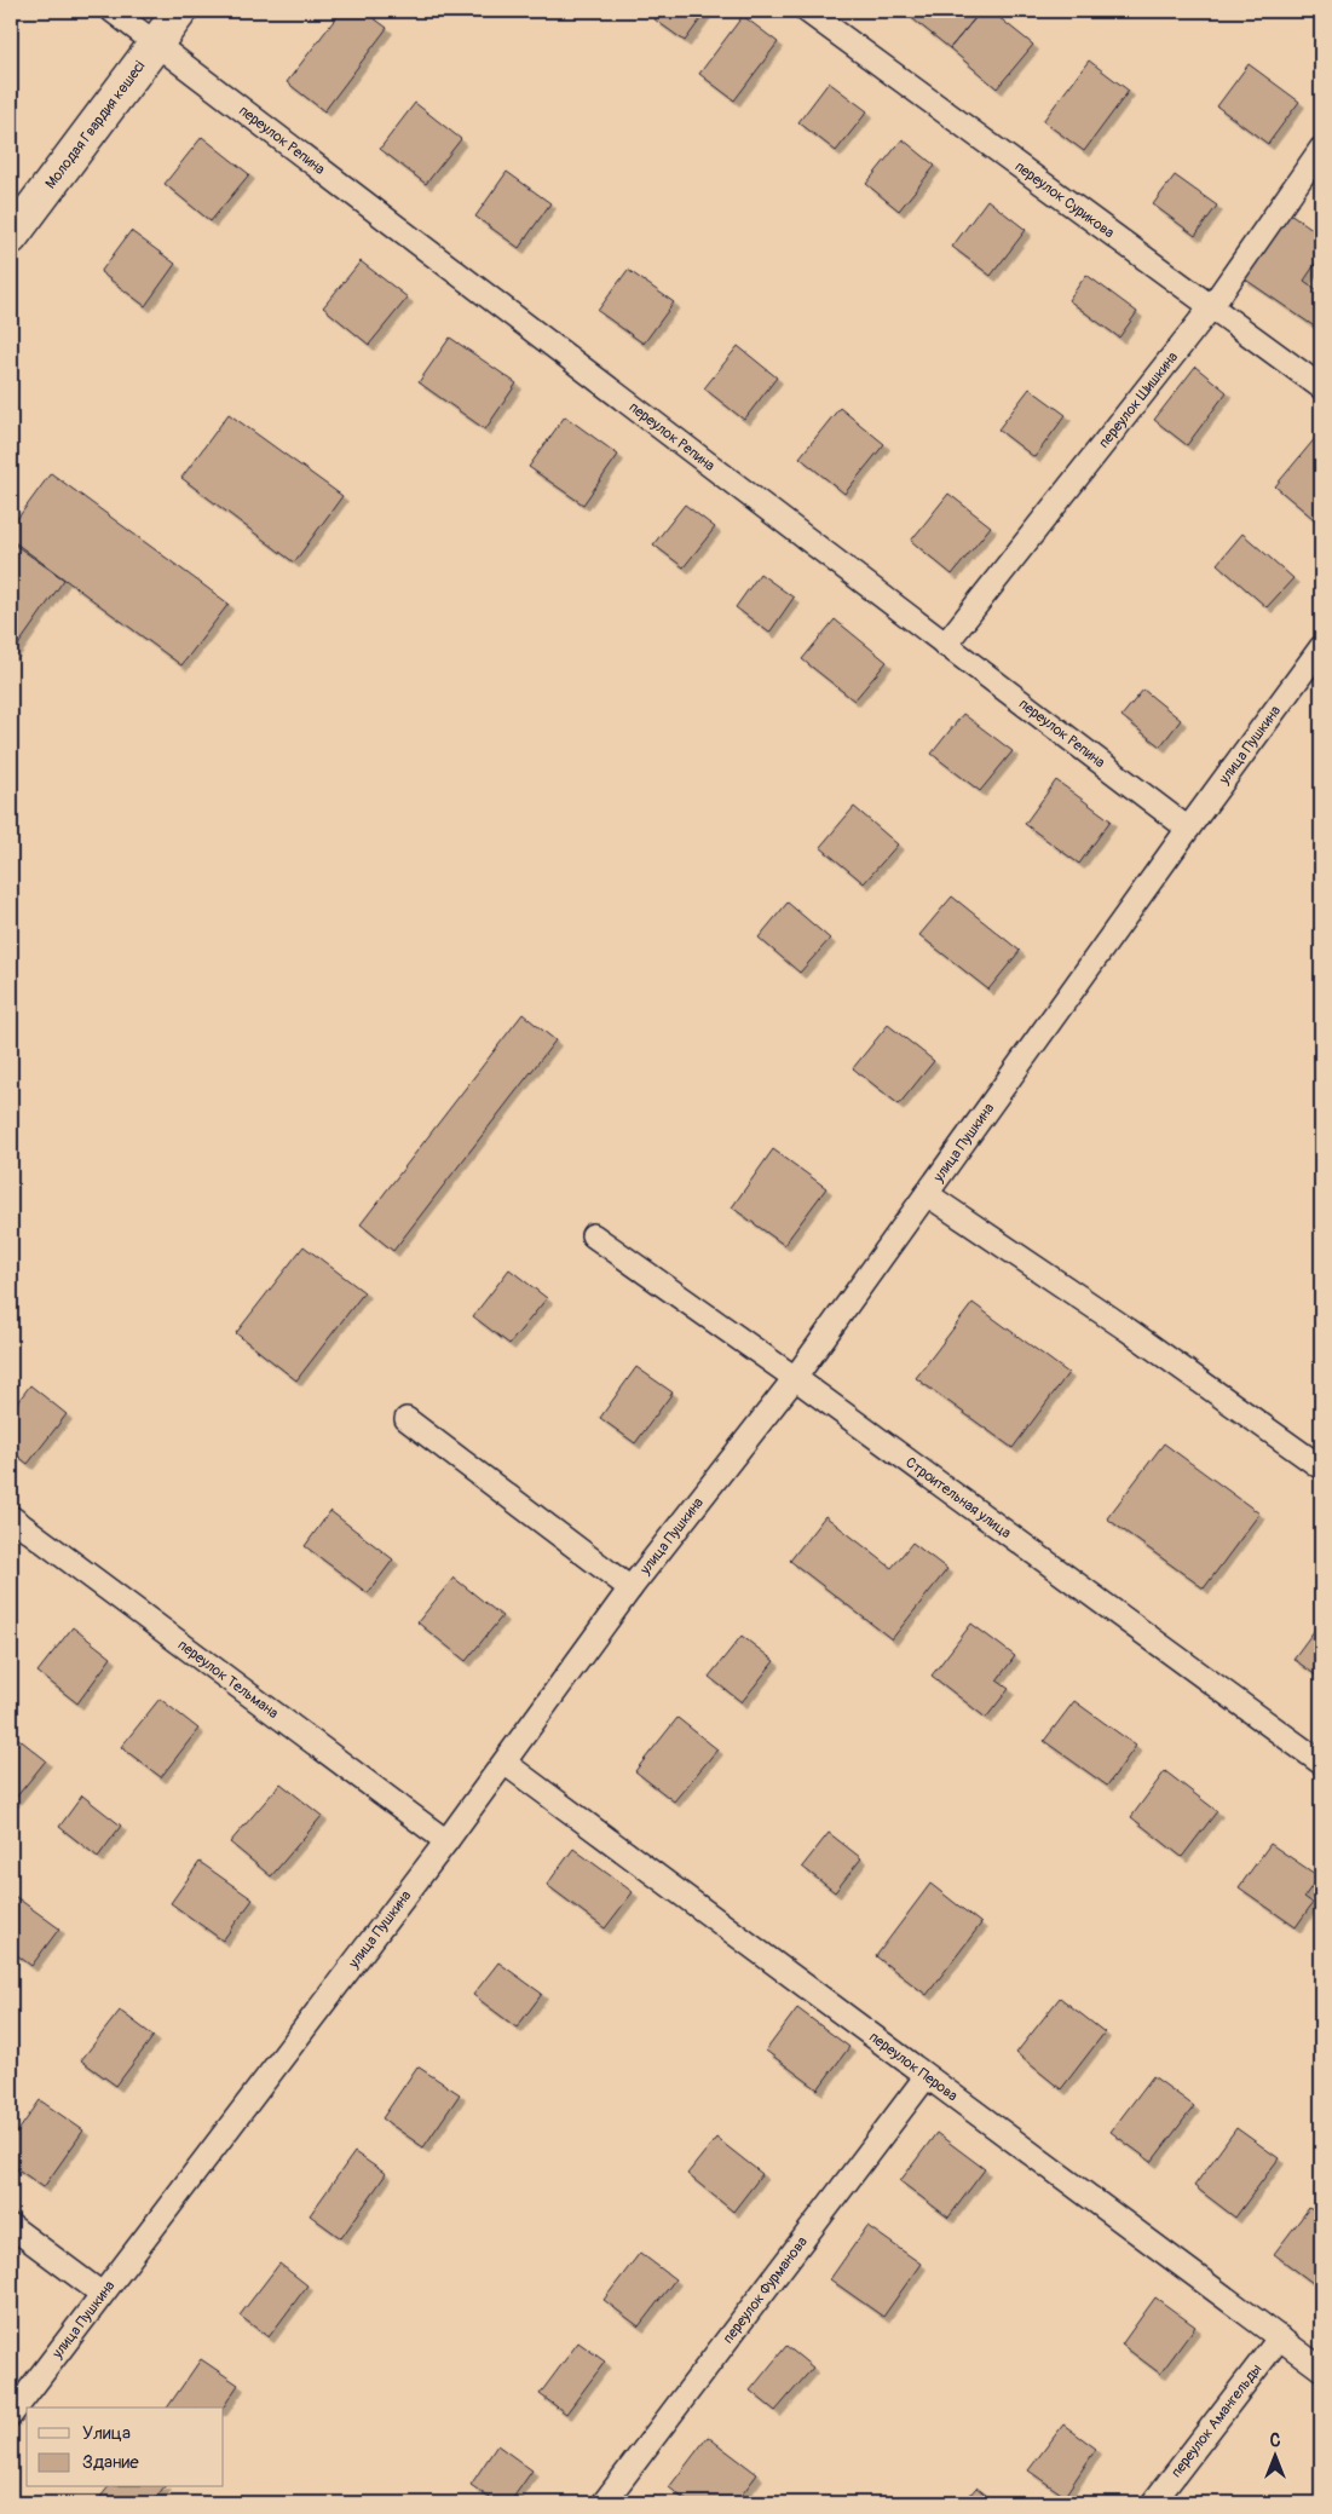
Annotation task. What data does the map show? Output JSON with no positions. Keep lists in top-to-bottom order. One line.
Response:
{"streets":{"street":["Молодая Гвардия көшесі"],"lane":["переулок Репина","переулок Сурикова","переулок Шишкина","улица Пушкина","Строительная улица","переулок Тельмана","переулок Перова","переулок Фурманова","переулок Амангельды"]},"crossings":[["Молодая Гвардия көшесі","переулок Репина"],["переулок Репина","переулок Шишкина"],["переулок Репина","улица Пушкина"],["переулок Сурикова","переулок Шишкина"],["улица Пушкина","Строительная улица"],["улица Пушкина","переулок Тельмана"],["улица Пушкина","переулок Перова"],["переулок Перова","переулок Фурманова"],["переулок Перова","переулок Амангельды"]],"legend":["Улица","Здание"],"north":"top"}
